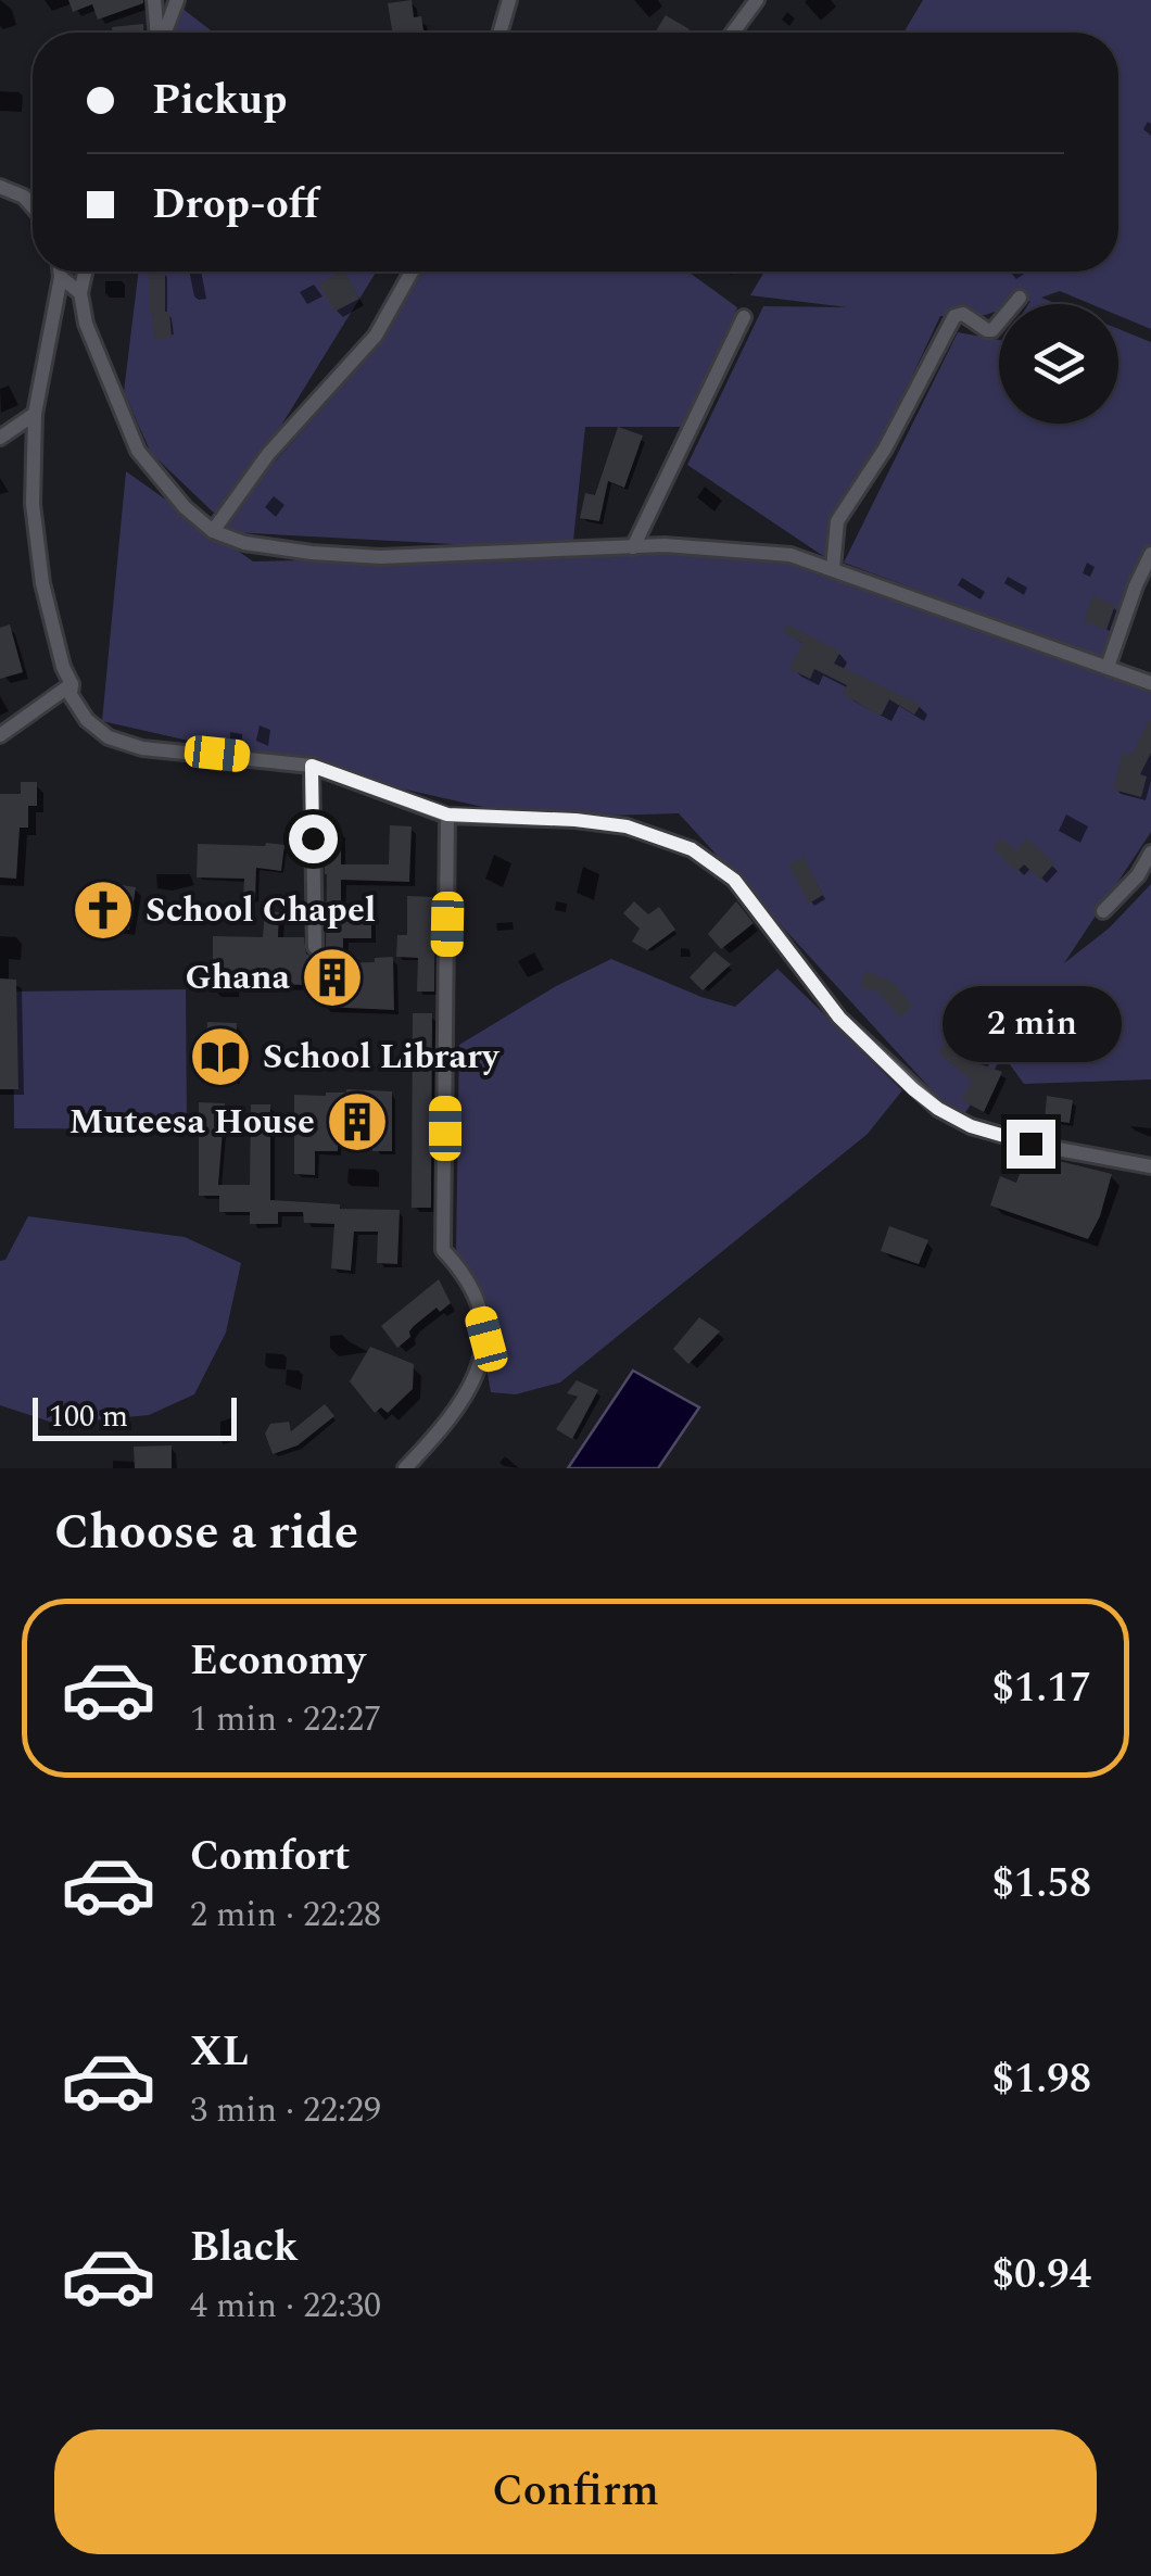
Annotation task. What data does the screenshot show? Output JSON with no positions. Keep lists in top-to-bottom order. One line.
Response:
{"places":{"church":["School Chapel"],"building":["Ghana","Muteesa House"],"library":["School Library"]},"scale_bar":"100 m","page":{"banner":["Pickup","Drop-off"],"bubble":"2 min","scale":"100 m","heading":"Choose a ride","list":[{"name":"Economy","note":"1 min · 22:27","value":"$1.17"},{"name":"Comfort","note":"2 min · 22:28","value":"$1.58"},{"name":"XL","note":"3 min · 22:29","value":"$1.98"},{"name":"Black","note":"4 min · 22:30","value":"$0.94"}],"buttons":"Confirm"}}
